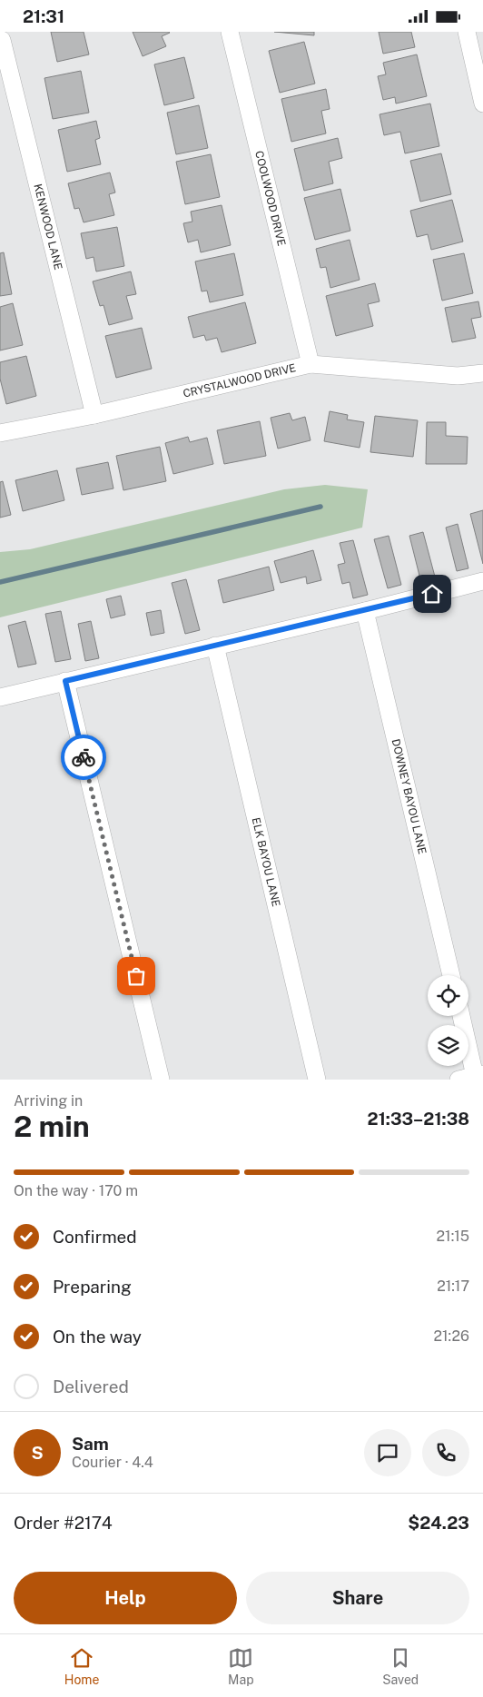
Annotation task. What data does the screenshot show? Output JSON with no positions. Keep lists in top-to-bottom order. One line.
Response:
{"streets":{"street":["COOLWOOD DRIVE","KENWOOD LANE","CRYSTALWOOD DRIVE","DOWNEY BAYOU LANE","ELK BAYOU LANE"]},"crossings":[["COOLWOOD DRIVE","CRYSTALWOOD DRIVE"],["KENWOOD LANE","CRYSTALWOOD DRIVE"]],"page":{"status":"21:31","heading":["2 min","Arriving in","21:33–21:38"],"panel":["Sam","Courier · 4.4","Order #2174","$24.23"],"bar":"On the way · 170 m","list":[["Confirmed","21:15"],["Preparing","21:17"],["On the way","21:26"],"Delivered"],"round":"S","buttons":["Help","Share"],"tabs":["Home","Map","Saved"]}}
